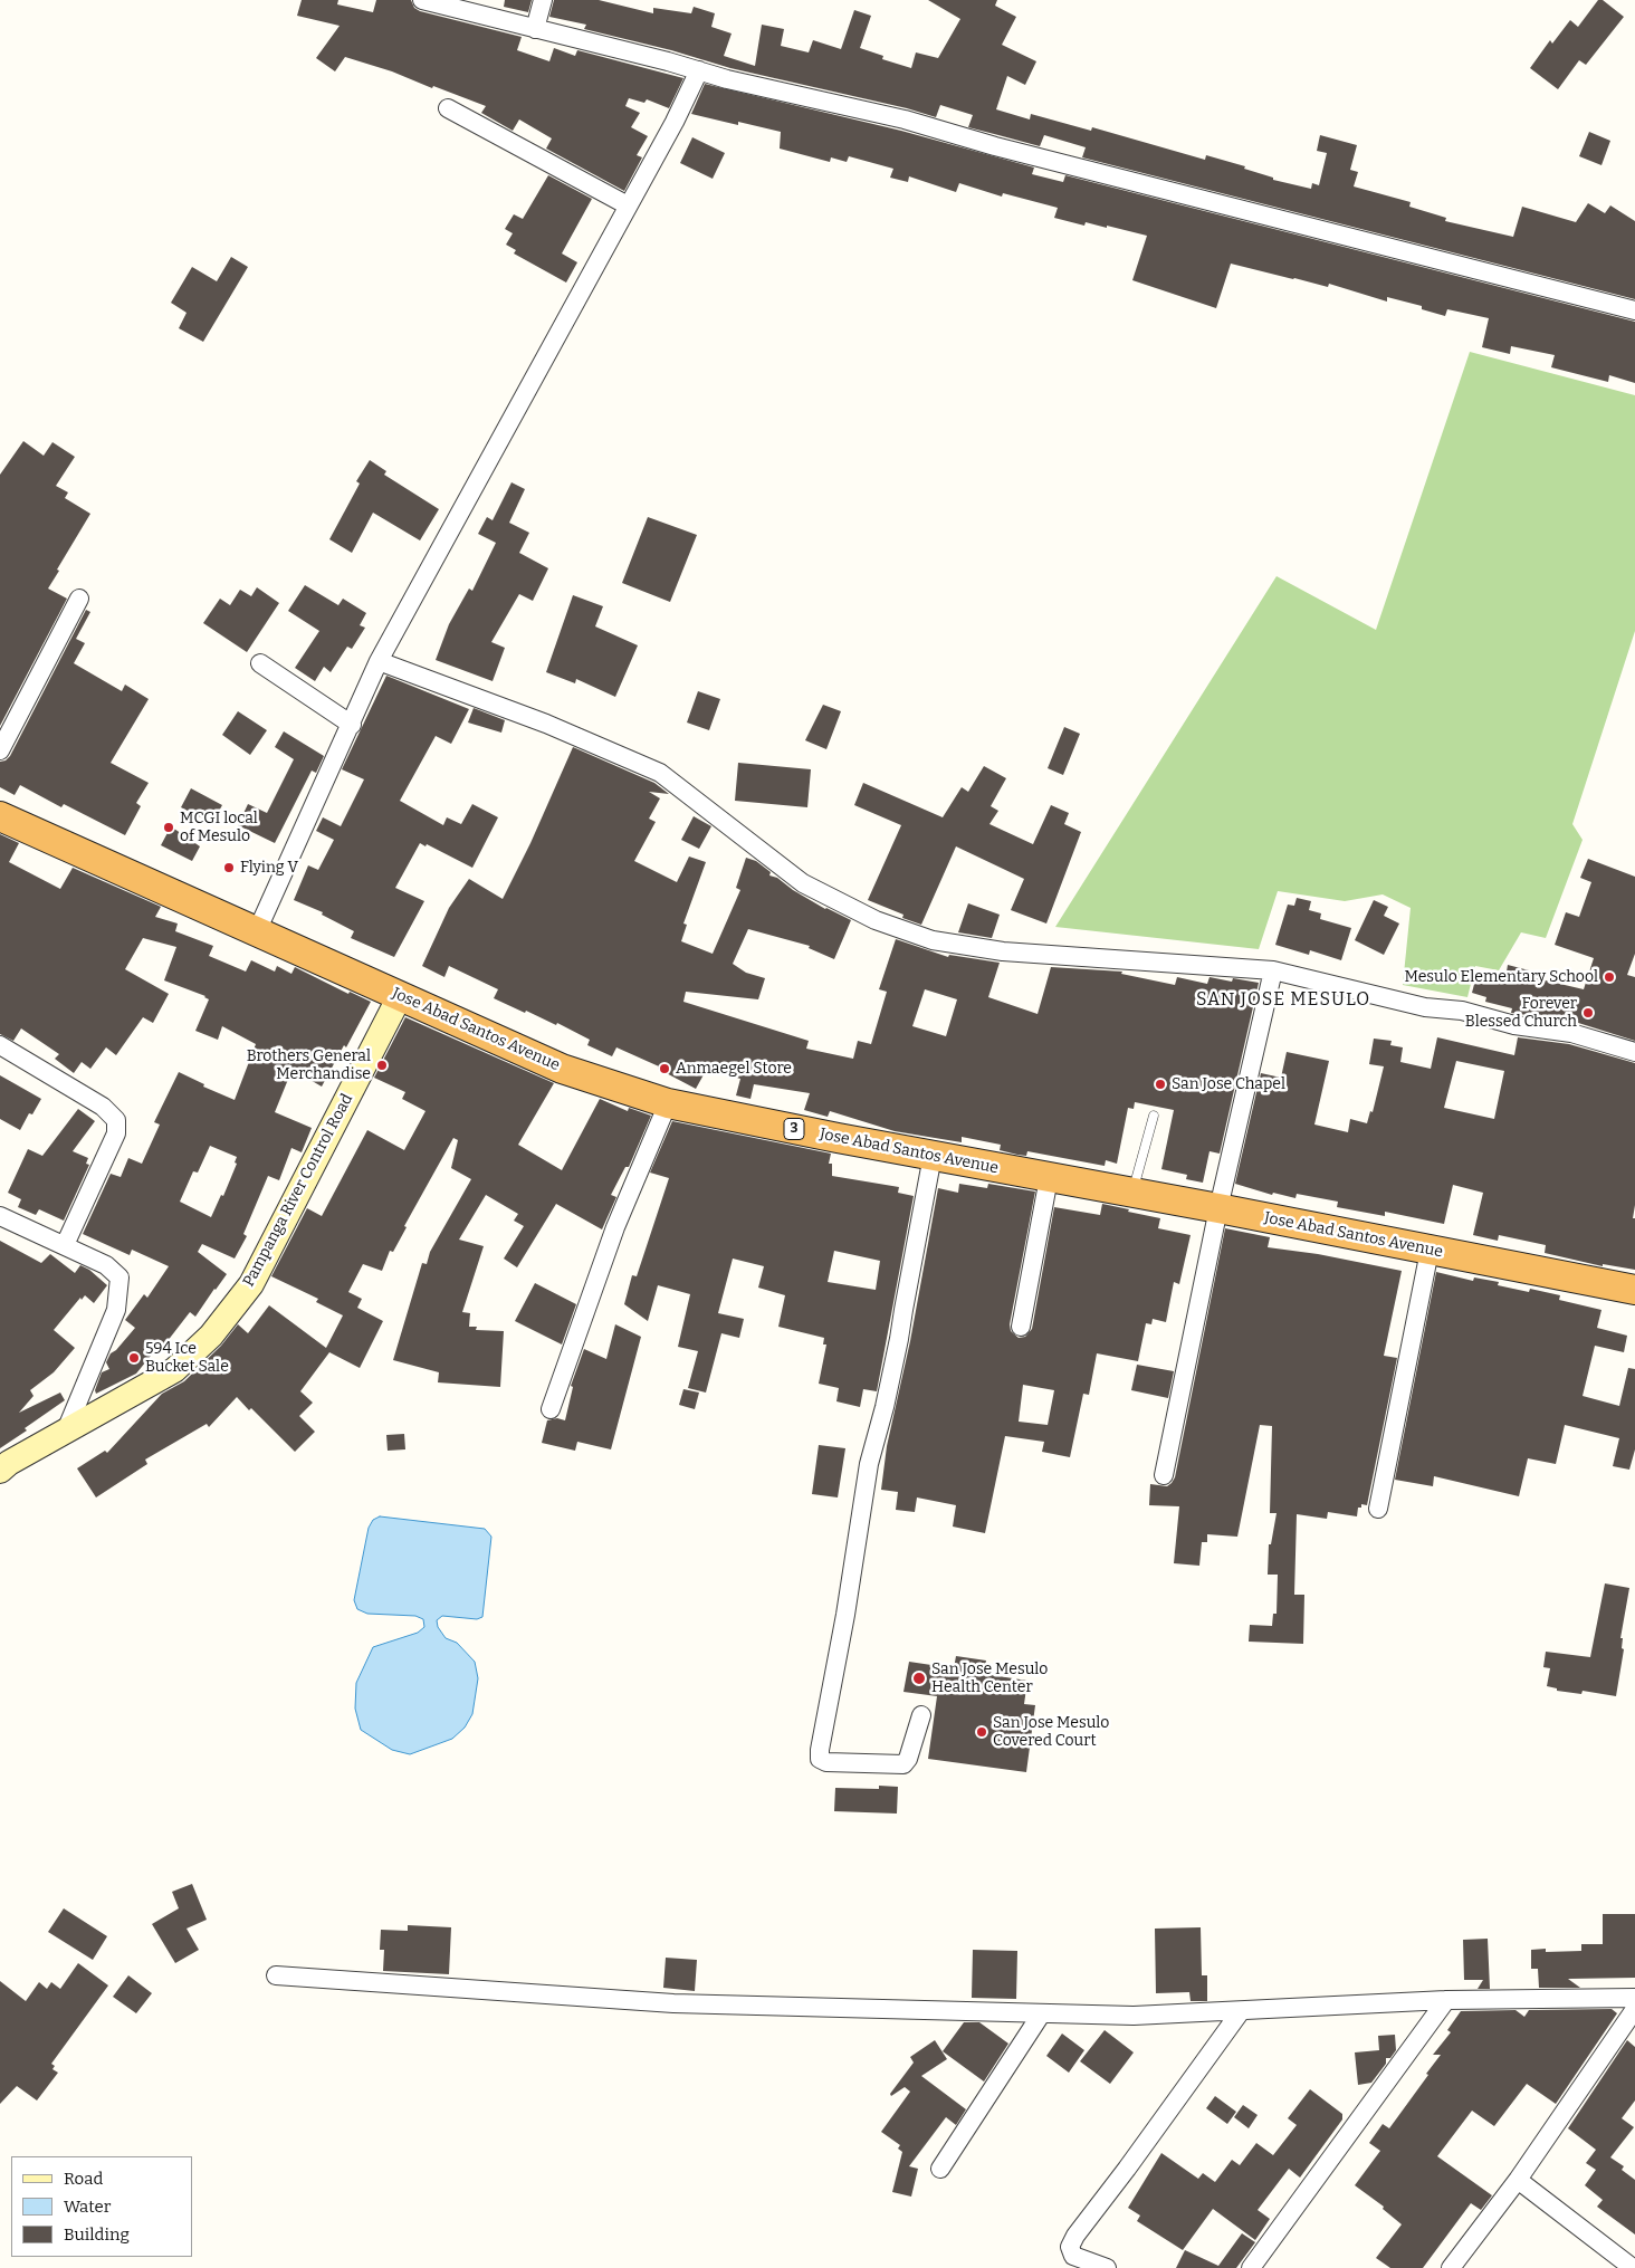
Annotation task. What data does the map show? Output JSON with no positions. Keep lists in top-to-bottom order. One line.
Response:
{"streets":{"highway":["Jose Abad Santos Avenue","3"],"main road":["Pampanga River Control Road"]},"crossings":[["Jose Abad Santos Avenue","Pampanga River Control Road"]],"districts":["SAN JOSE MESULO"],"places":["MCGI local of Mesulo","Flying V","Mesulo Elementary School","Forever Blessed Church","Brothers General Merchandise","Anmaegel Store","San Jose Chapel","594 Ice Bucket Sale","San Jose Mesulo Health Center","San Jose Mesulo Covered Court"],"legend":["Road","Water","Building"]}
